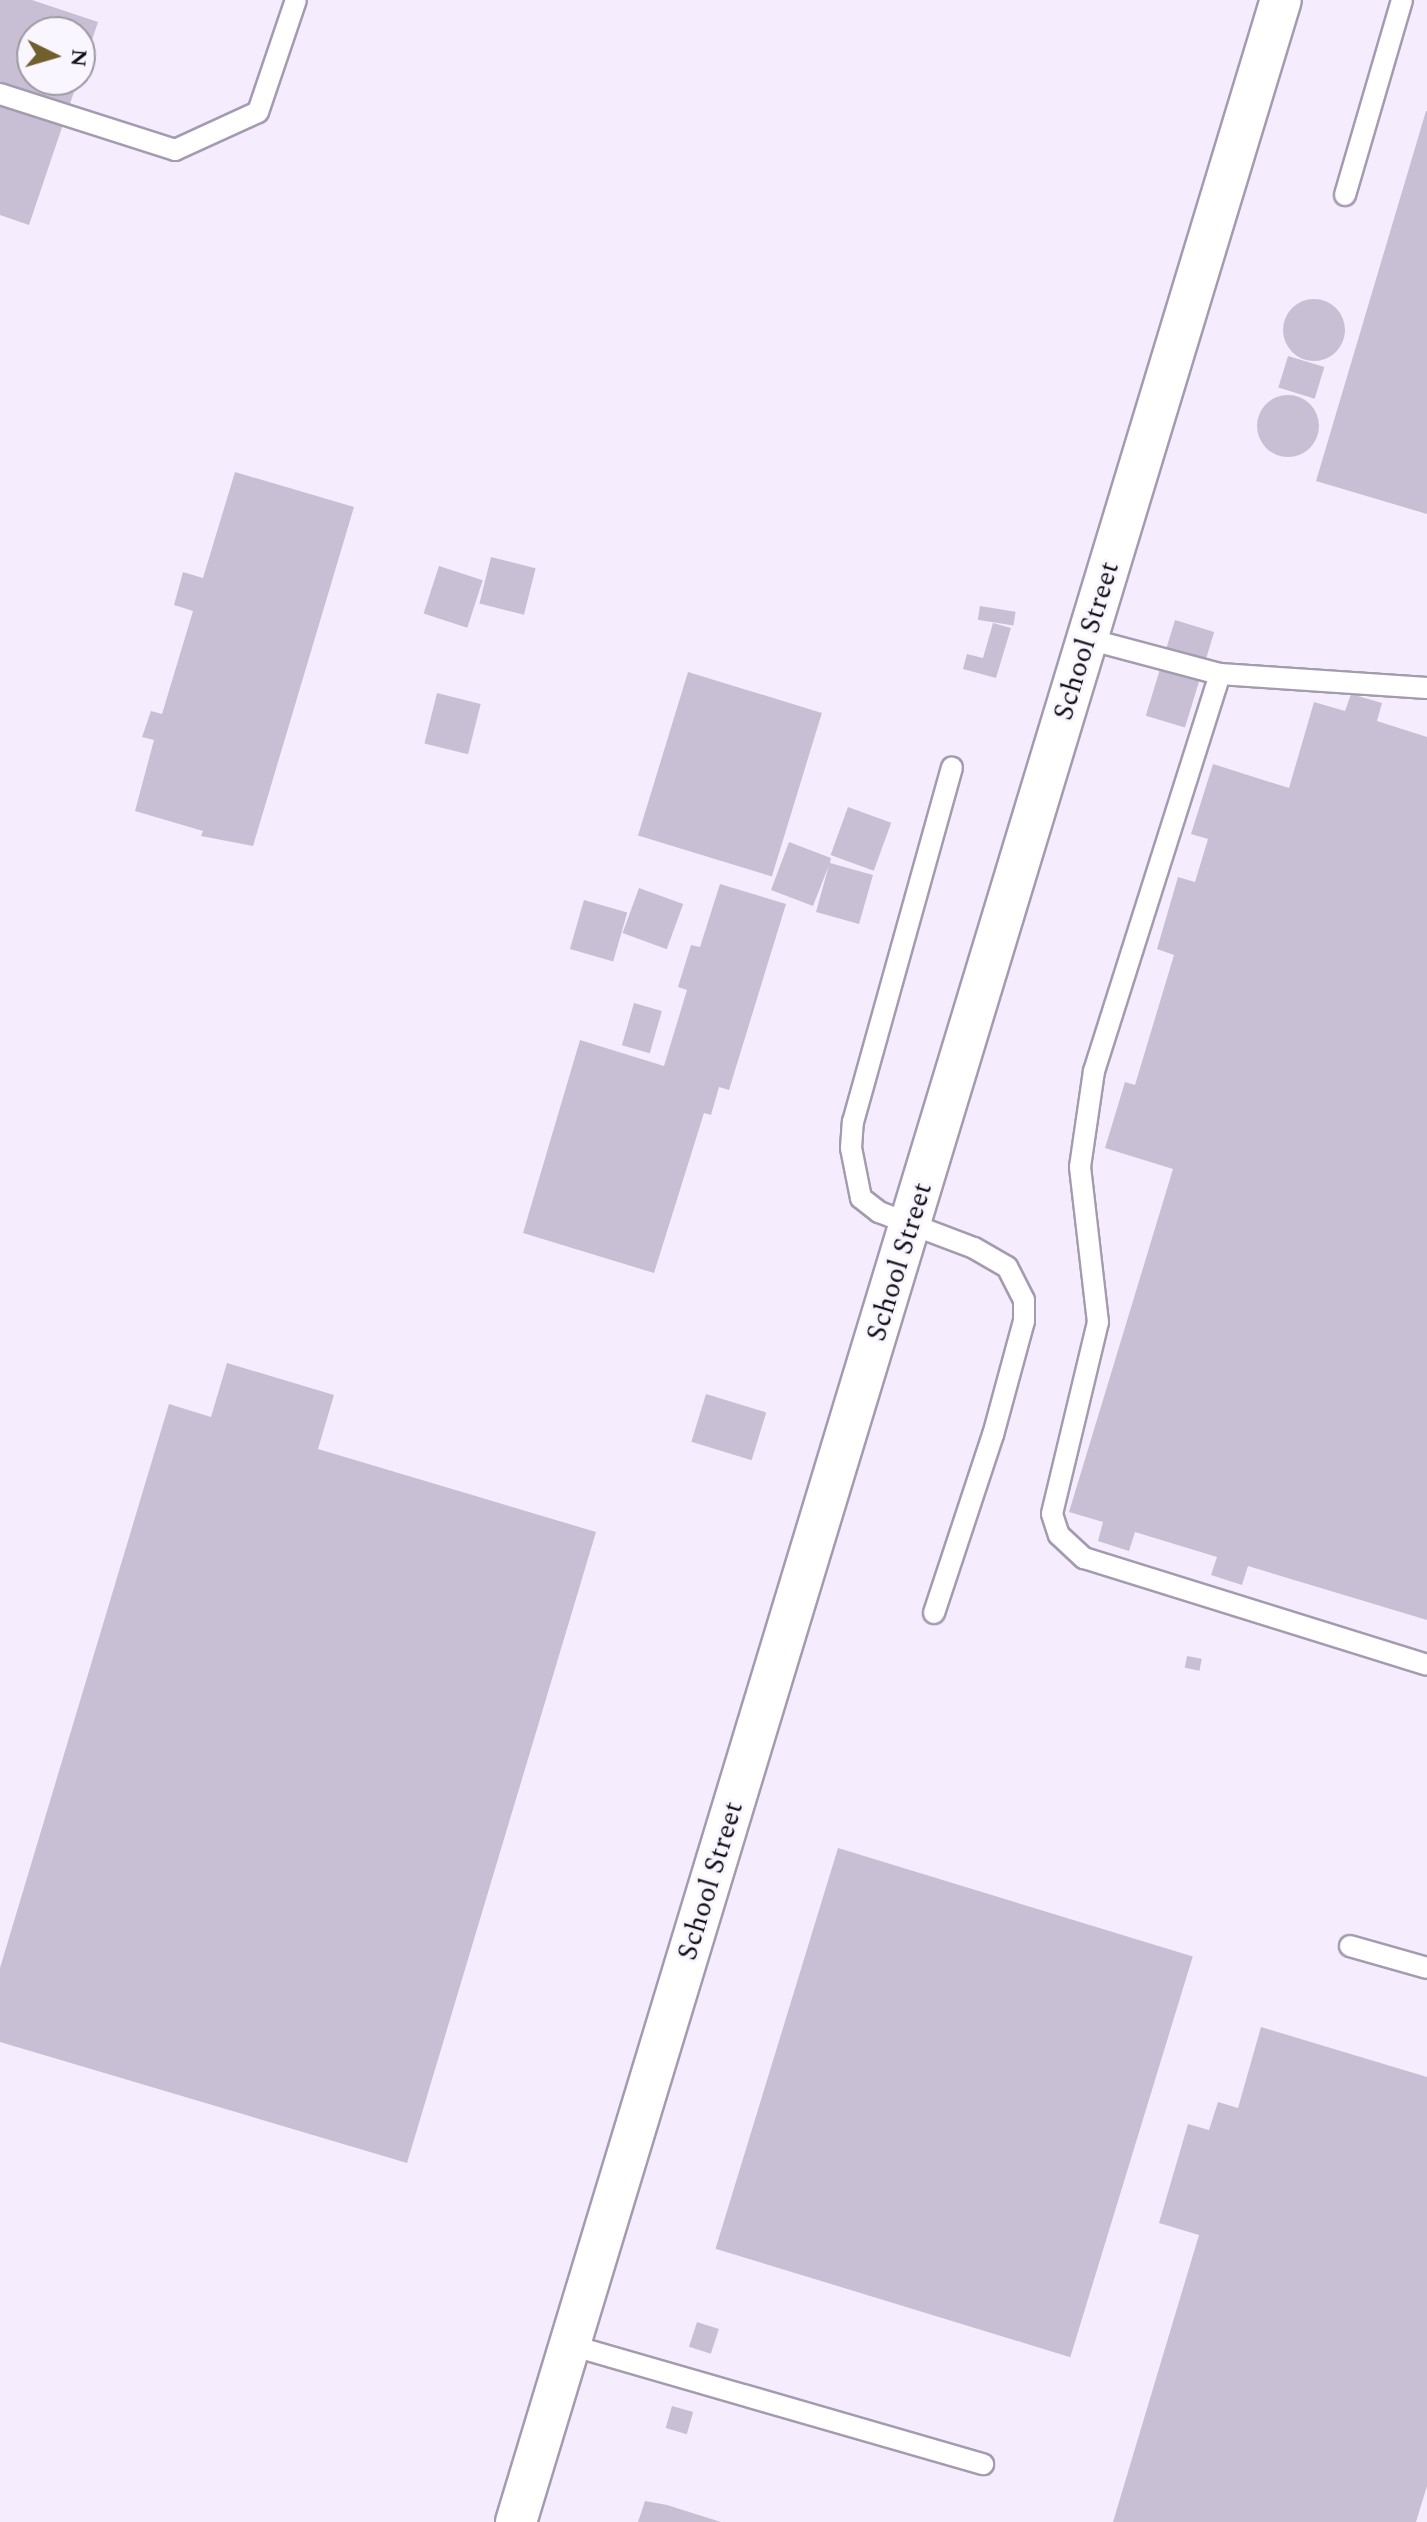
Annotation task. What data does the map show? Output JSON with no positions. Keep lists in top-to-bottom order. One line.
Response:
{"streets":{"street":["School Street"]},"north":"right"}
